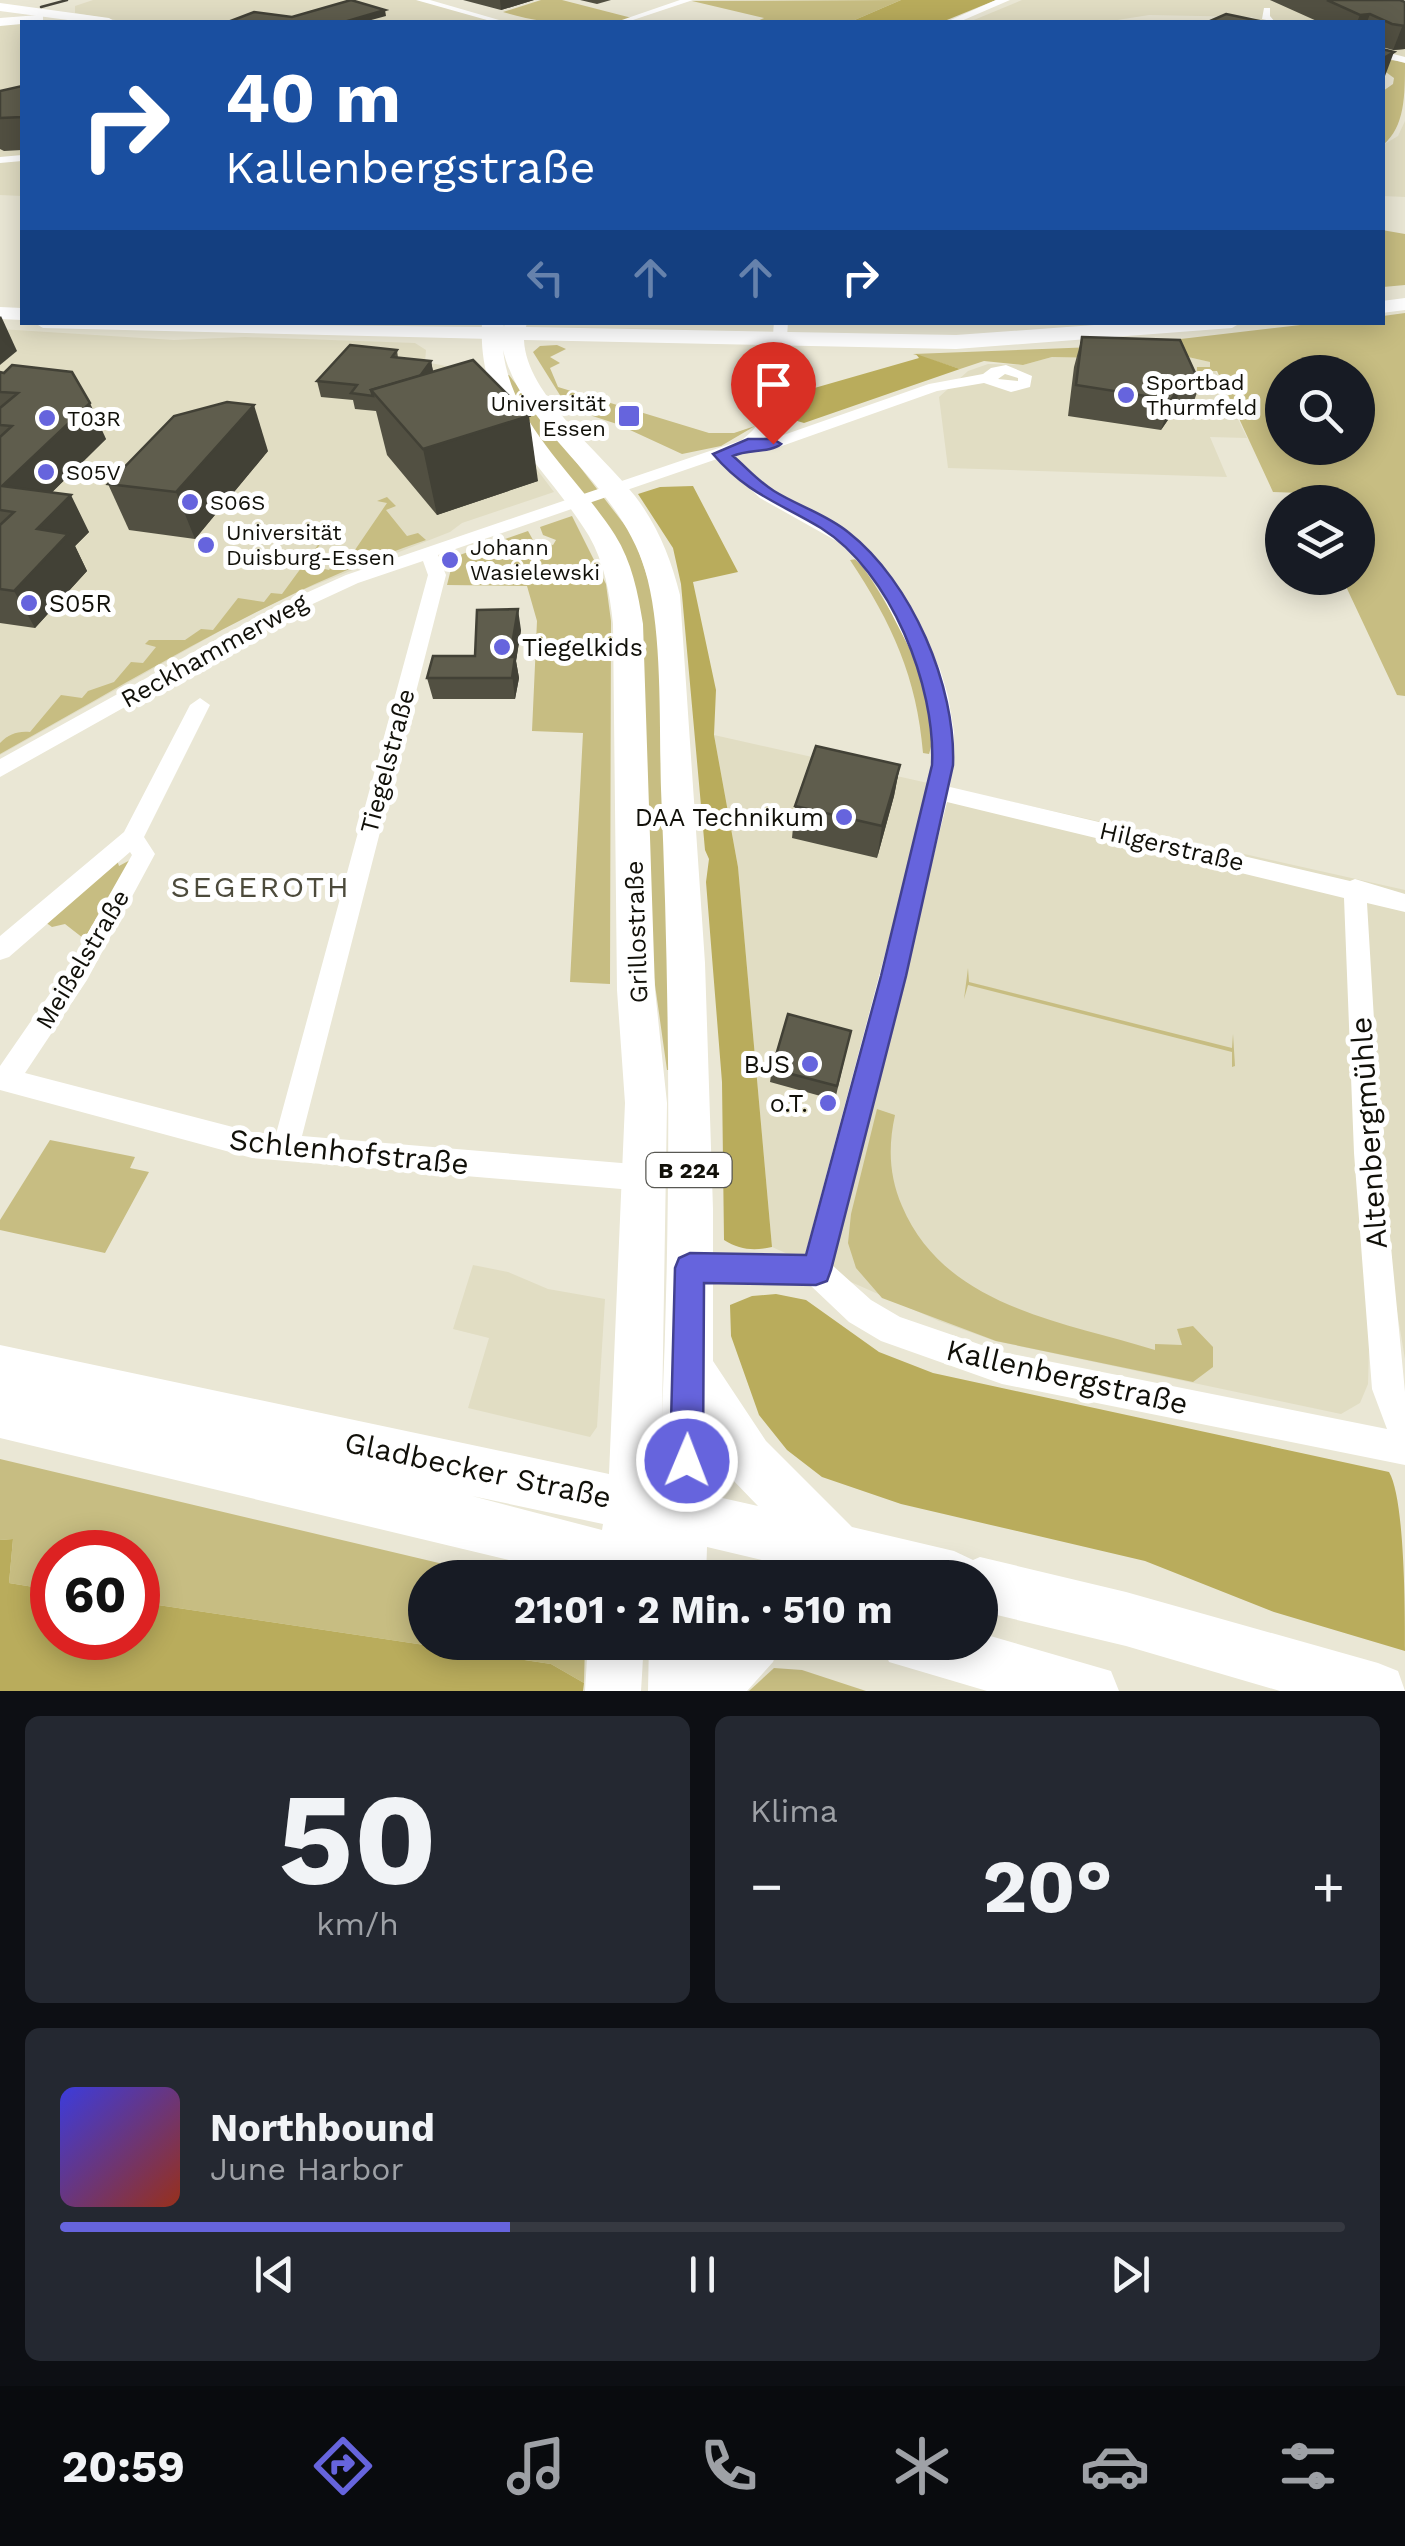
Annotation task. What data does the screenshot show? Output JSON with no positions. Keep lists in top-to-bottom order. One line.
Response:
{"streets":{"main road":["Grillostraße","B 224","Gladbecker Straße"],"street":["Reckhammerweg","Tiegelstraße","Hilgerstraße","Meißelstraße","Altenbergmühle","Schlenhofstraße","Kallenbergstraße"]},"crossings":[["Reckhammerweg","Tiegelstraße"],["Tiegelstraße","Schlenhofstraße"],["Hilgerstraße","Altenbergmühle"],["Grillostraße","Schlenhofstraße"],["Grillostraße","Gladbecker Straße"],["Meißelstraße","Schlenhofstraße"]],"districts":["SEGEROTH"],"places":{"other":["Sportbad Thurmfeld","T03R","S05V","S06S","Universität Duisburg-Essen","Johann Wasielewski","S05R","Tiegelkids","DAA Technikum","BJS","o.T."],"transit":["Universität Essen"]},"page":{"turn":["40 m","Kallenbergstraße"],"limit":"60","trip":"21:01 · 2 Min. · 510 m","tile":[["50","km/h"],"Klima"],"heat":["−","20°","+"],"song":["Northbound","June Harbor"],"tabs":"20:59"}}
